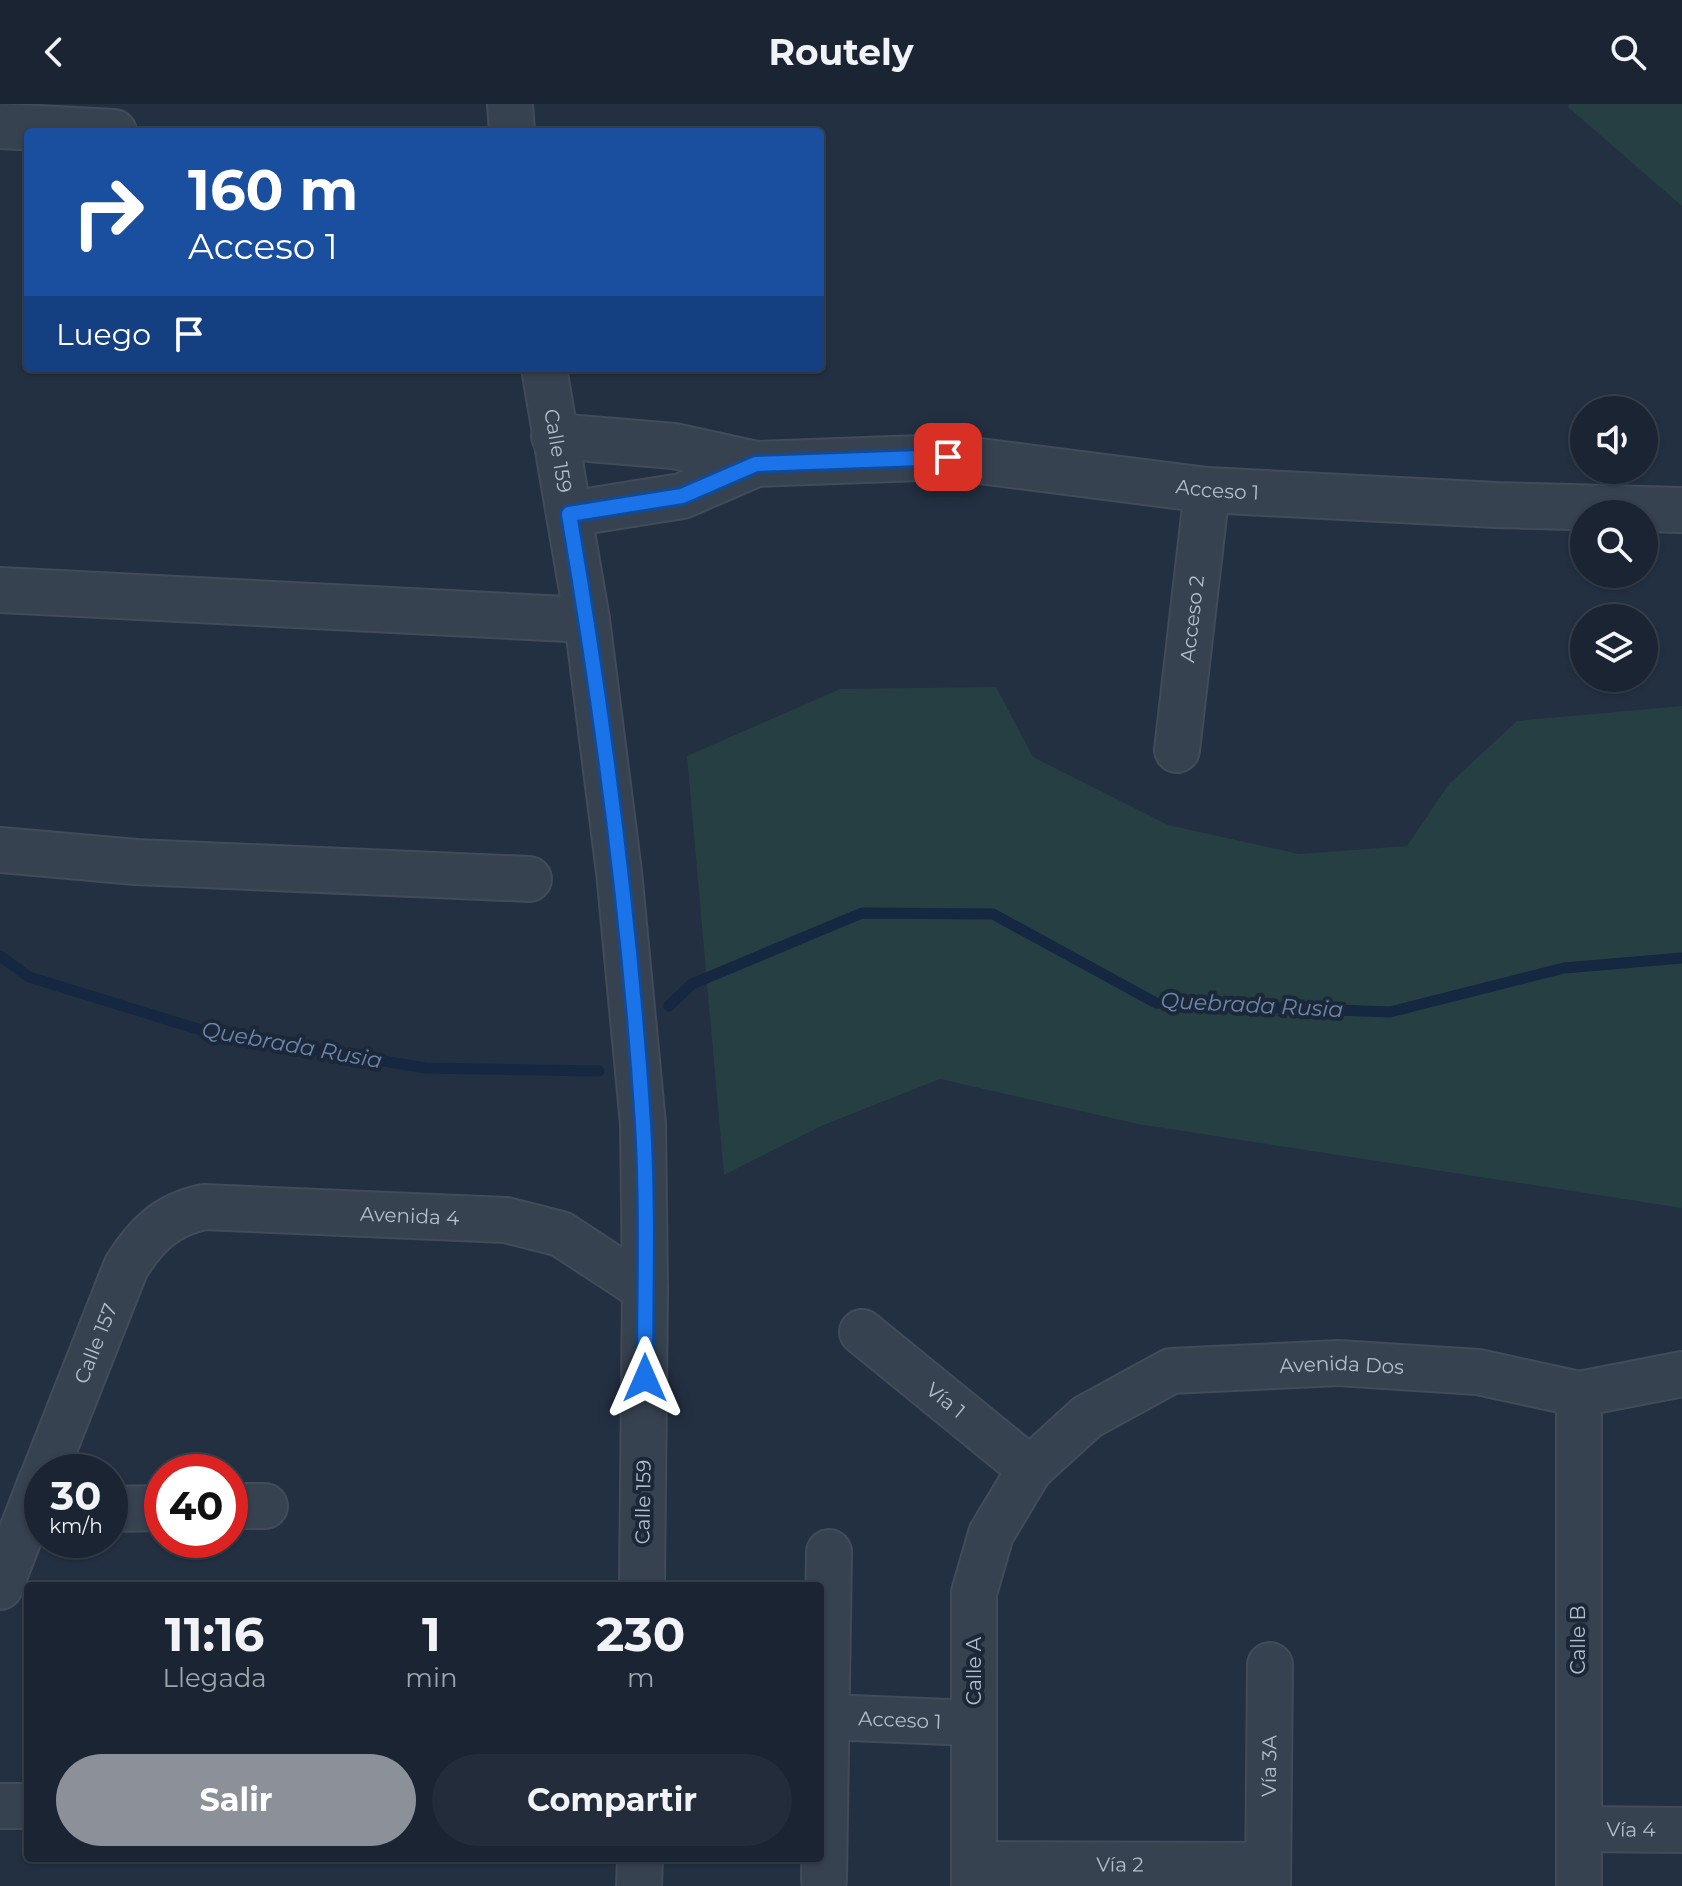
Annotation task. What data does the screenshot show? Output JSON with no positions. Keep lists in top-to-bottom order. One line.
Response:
{"streets":{"street":["Calle 159","Acceso 1","Acceso 2","Avenida 4","Calle 157","Avenida Dos","Vía 1","Calle B","Calle A","Vía 3A","Vía 4","Vía 2"]},"crossings":[["Calle 159","Acceso 1"],["Calle 159","Avenida 4"],["Acceso 1","Acceso 2"],["Acceso 1","Calle A"],["Avenida 4","Calle 157"],["Avenida Dos","Vía 1"],["Avenida Dos","Calle B"],["Avenida Dos","Calle A"],["Vía 1","Calle A"],["Calle B","Vía 4"],["Calle A","Vía 2"],["Vía 3A","Vía 2"]],"water":["Quebrada Rusia"],"page":{"header":"Routely","turn":["160 m","Acceso 1"],"then":"Luego","speed":"30 km/h","limit":"40","eta":["11:16","Llegada","1","min","230","m"],"buttons":["Salir","Compartir"]}}
